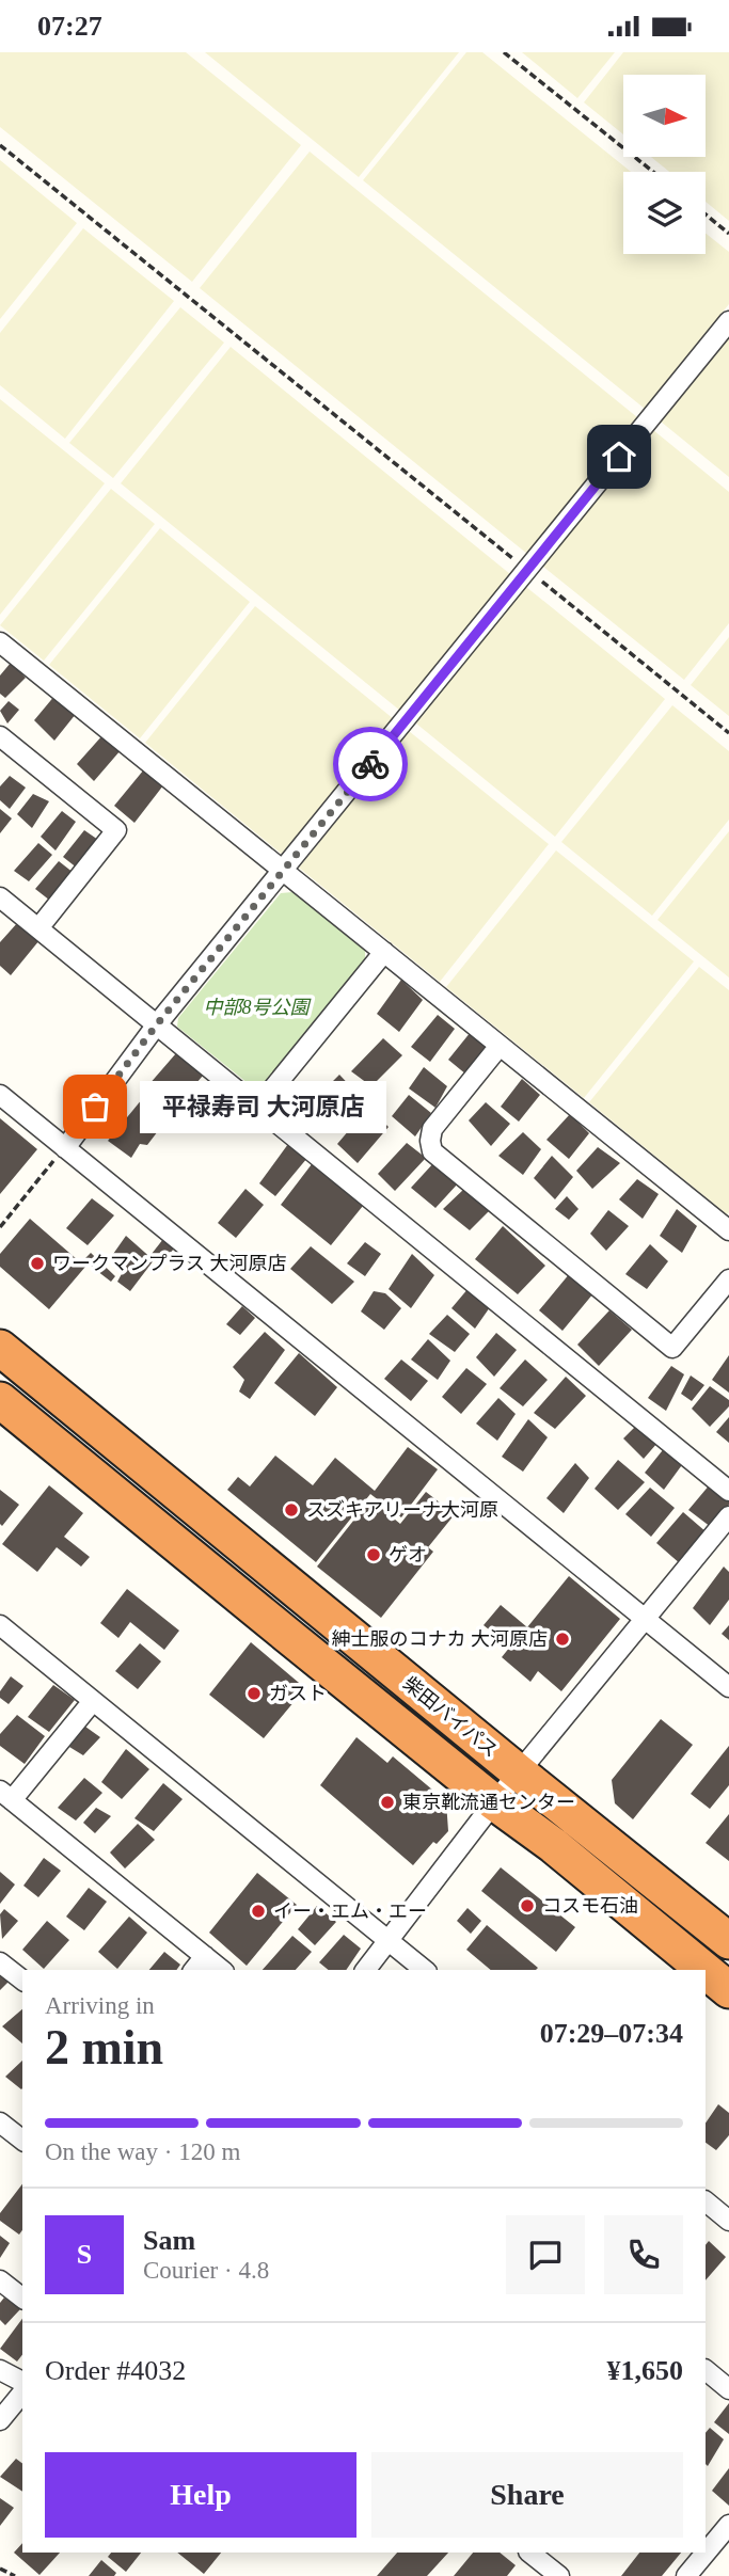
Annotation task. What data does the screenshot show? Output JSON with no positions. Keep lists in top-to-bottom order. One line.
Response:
{"streets":{"highway":["柴田バイパス"]},"parks":["中部8号公園"],"places":["平禄寿司 大河原店","ワークマンプラス 大河原店","スズキアリーナ大河原","ゲオ","紳士服のコナカ 大河原店","ガスト","東京靴流通センター","コスモ石油","イー・エム・エー"],"north":"right","page":{"status":"07:27","bubble":"平禄寿司 大河原店","heading":["2 min","Arriving in","07:29–07:34"],"panel":["Sam","Courier · 4.8","Order #4032","¥1,650"],"bar":"On the way · 120 m","round":"S","buttons":["Help","Share"]}}
